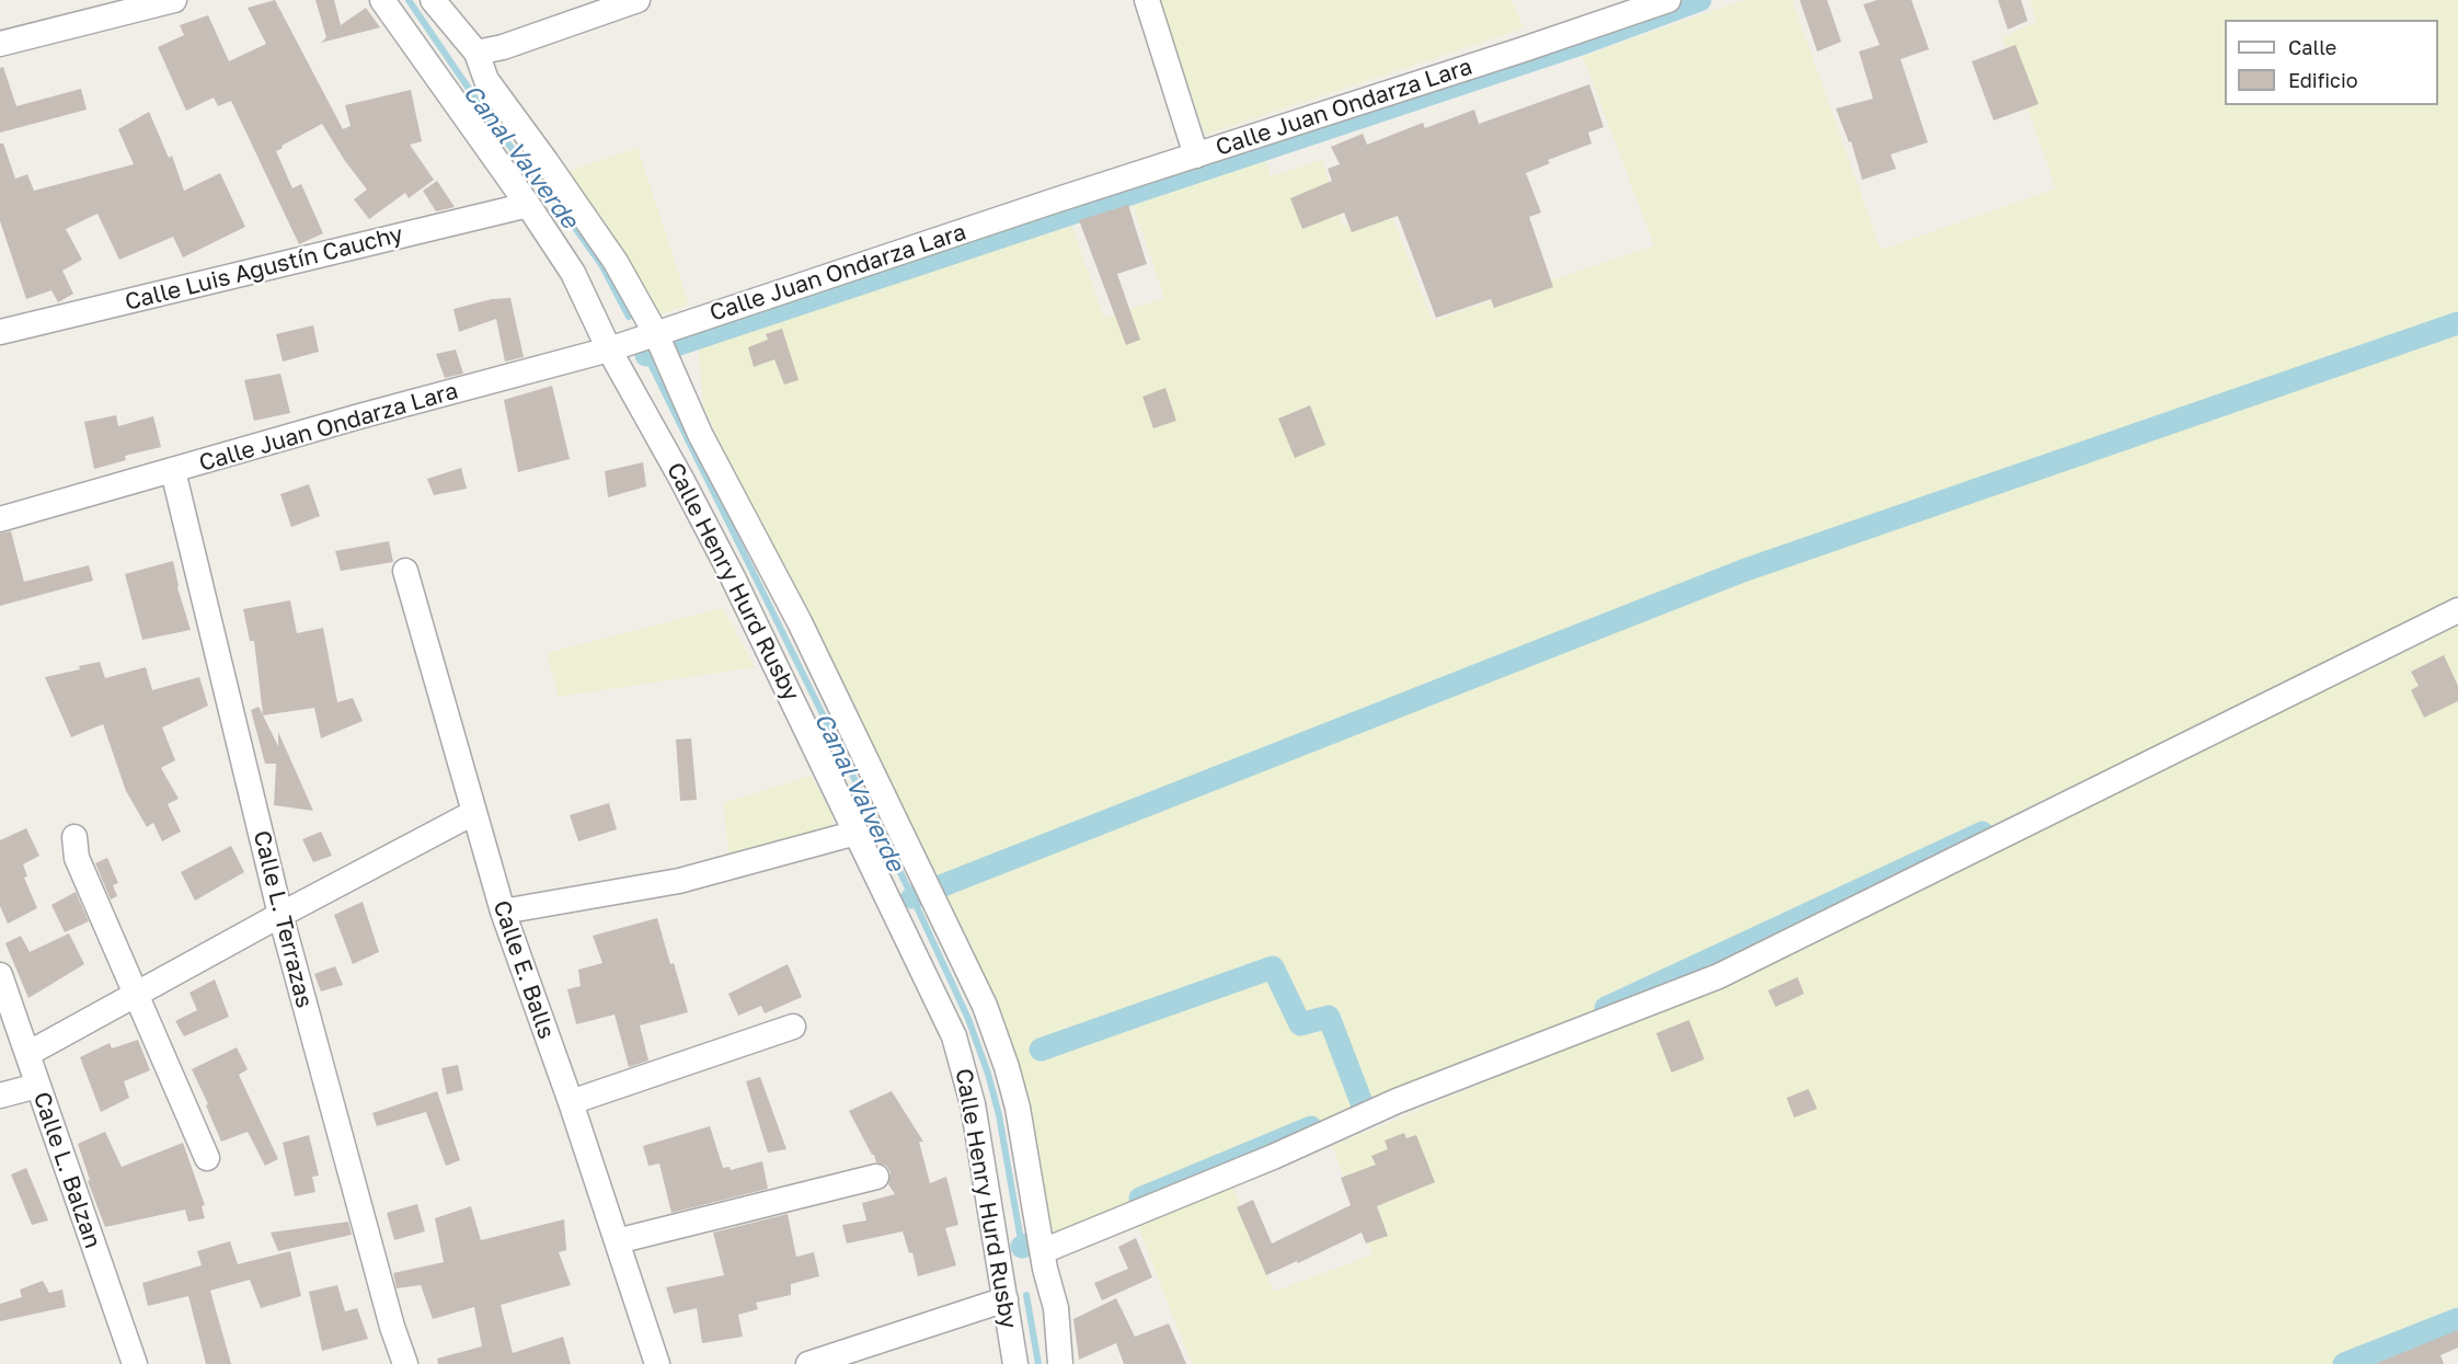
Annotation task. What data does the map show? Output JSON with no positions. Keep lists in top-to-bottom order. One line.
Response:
{"streets":{"street":["Calle Juan Ondarza Lara","Calle Luis Agustín Cauchy","Calle Henry Hurd Rusby","Calle L. Terrazas","Calle E. Balls","Calle L. Balzan"]},"crossings":[["Calle Juan Ondarza Lara","Calle Henry Hurd Rusby"],["Calle Juan Ondarza Lara","Calle L. Terrazas"],["Calle Luis Agustín Cauchy","Calle Henry Hurd Rusby"]],"water":["Canal Valverde"],"legend":["Calle","Edificio"]}
